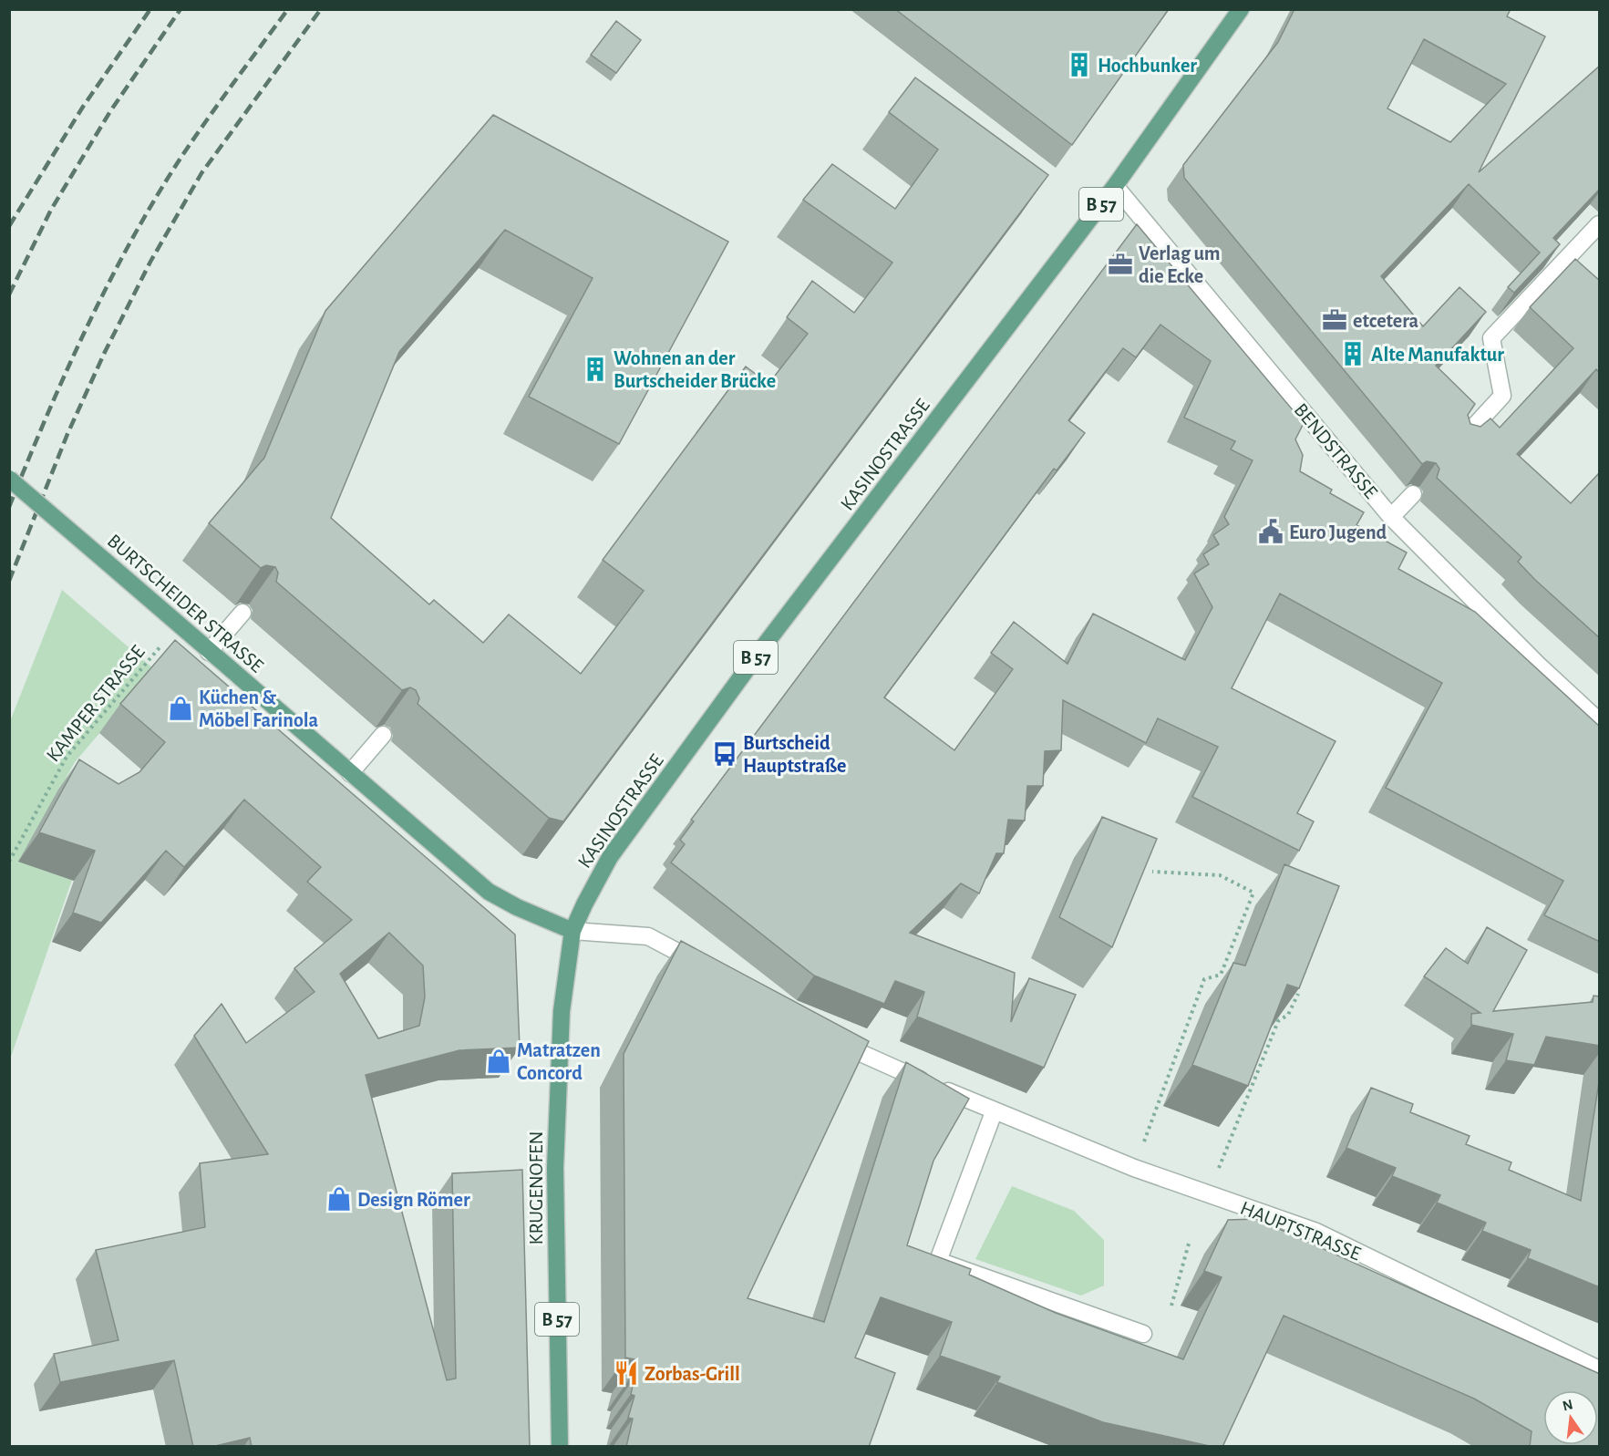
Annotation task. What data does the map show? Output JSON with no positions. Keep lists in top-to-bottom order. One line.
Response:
{"streets":{"main road":["B 57","KASINOSTRASSE","BURTSCHEIDER STRASSE","KRUGENOFEN"],"street":["BENDSTRASSE","HAUPTSTRASSE"],"path":["KAMPER STRASSE"]},"crossings":[["BENDSTRASSE","KASINOSTRASSE"],["KASINOSTRASSE","BURTSCHEIDER STRASSE"],["KASINOSTRASSE","KRUGENOFEN"],["BURTSCHEIDER STRASSE","KAMPER STRASSE"],["BURTSCHEIDER STRASSE","KRUGENOFEN"]],"places":{"building":["Hochbunker","Alte Manufaktur","Wohnen an der Burtscheider Brücke"],"office":["Verlag um die Ecke","etcetera"],"public building":["Euro Jugend"],"shop":["Küchen & Möbel Farinola","Matratzen Concord","Design Römer"],"bus stop":["Burtscheid Hauptstraße"],"restaurant":["Zorbas-Grill"]},"north":"top"}
